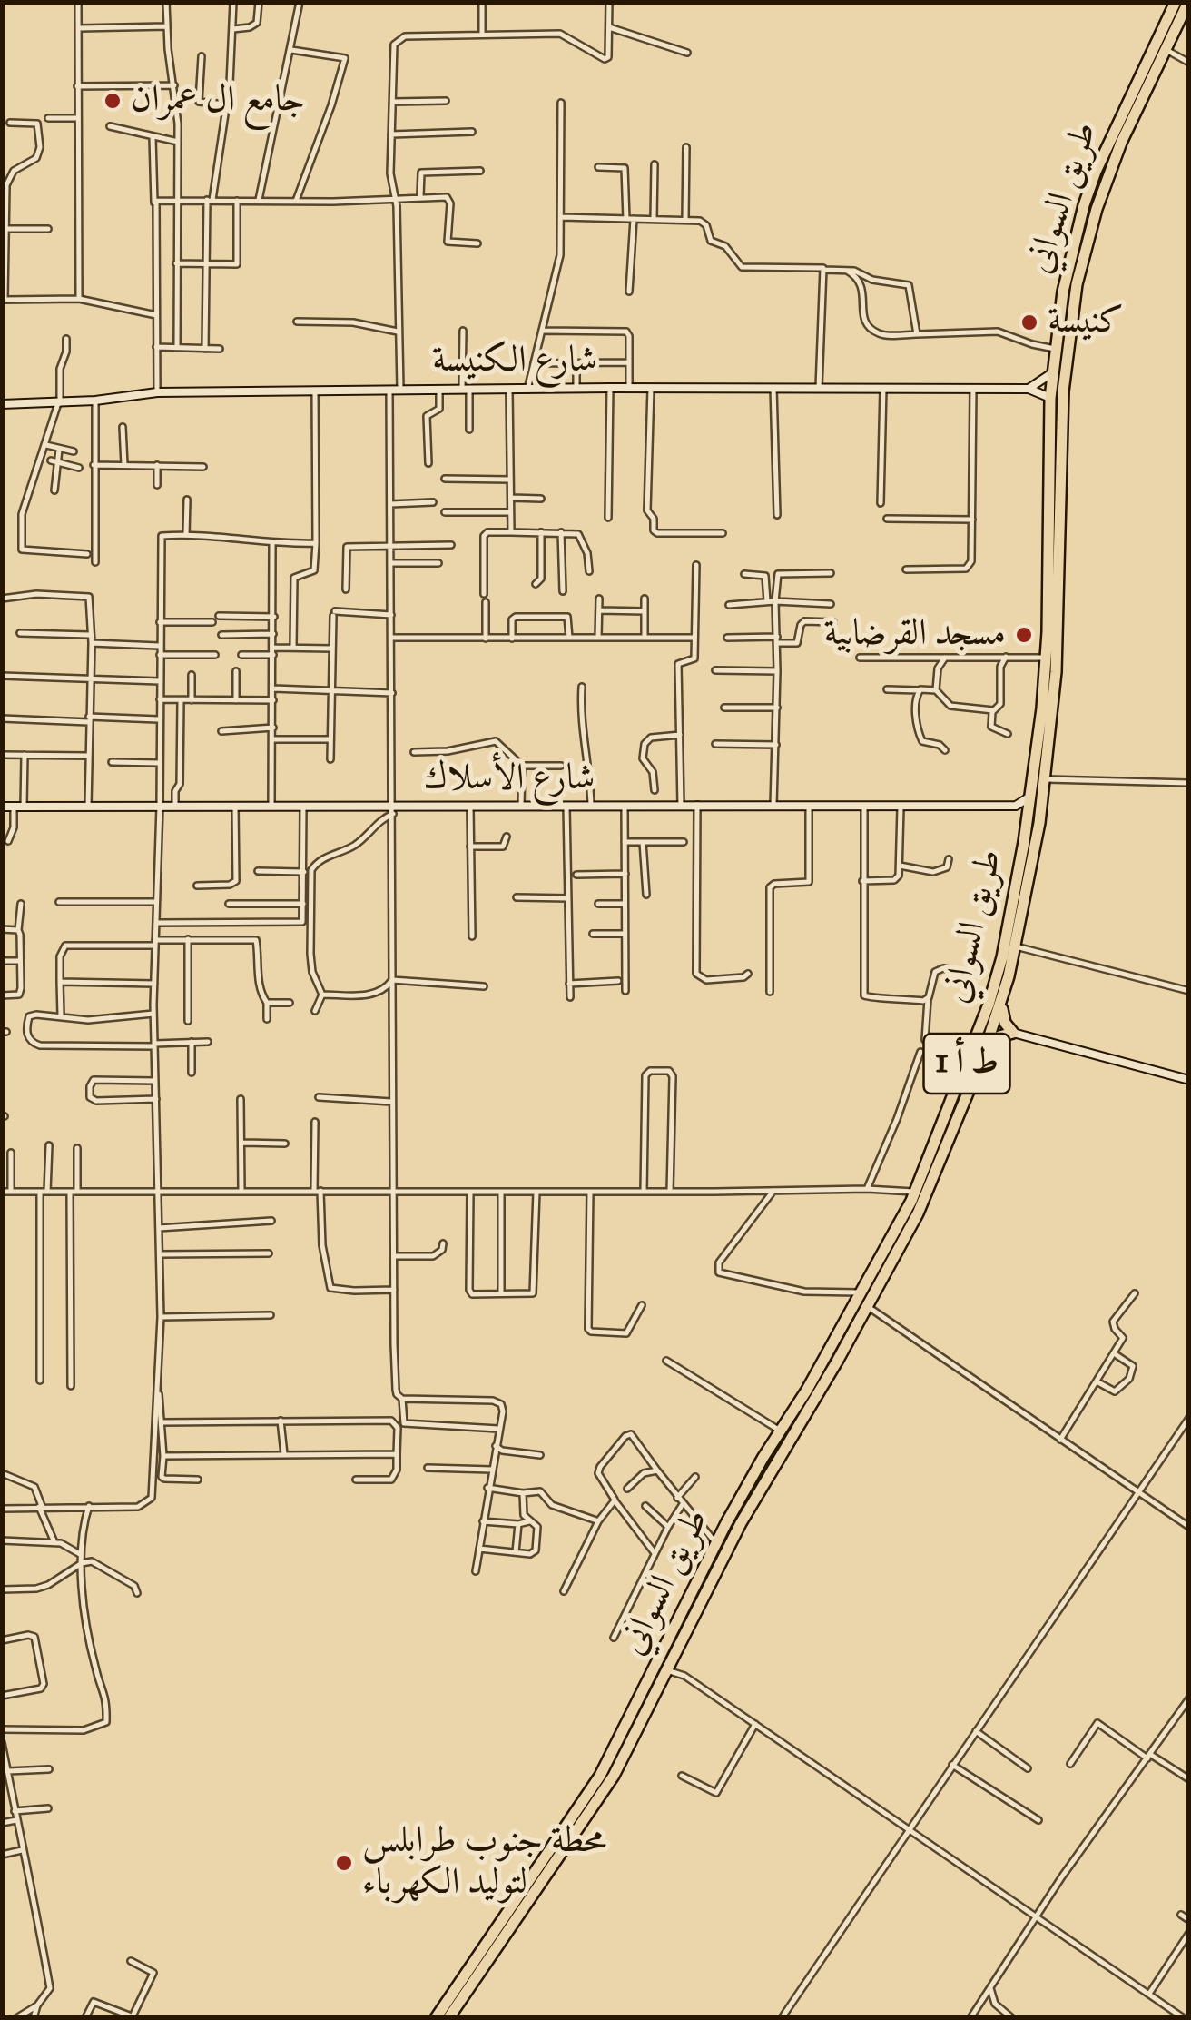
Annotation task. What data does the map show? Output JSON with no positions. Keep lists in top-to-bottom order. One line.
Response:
{"streets":{"highway":["طريق السواني","ط أ 1"],"main road":["شارع الكنيسة","شارع الأسلاك"]},"crossings":[["طريق السواني","شارع الكنيسة"]],"places":["جامع ال عمران","كنيسة","مسجد القرضابية","محطة جنوب طرابلس لتوليد الكهرباء"]}
